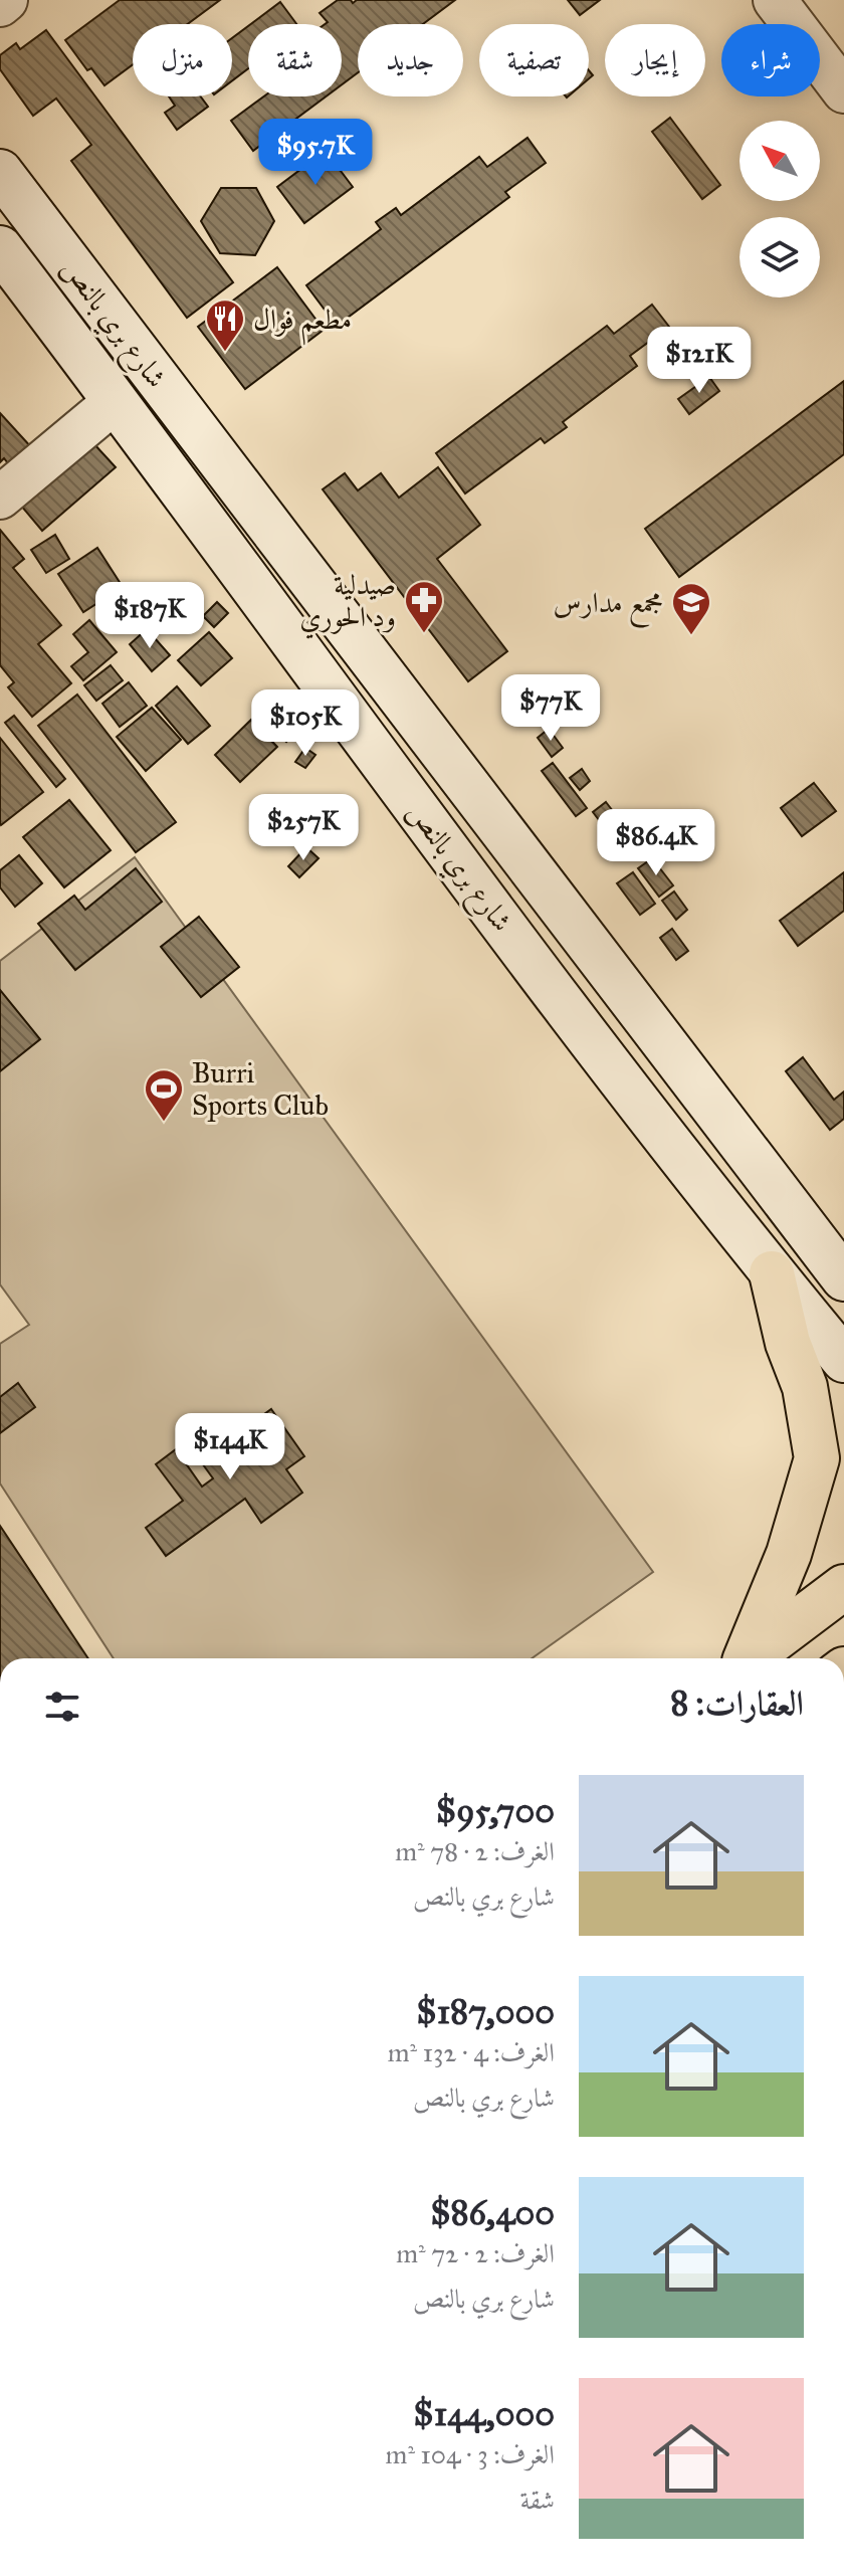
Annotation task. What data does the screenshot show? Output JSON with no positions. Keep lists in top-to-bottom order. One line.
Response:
{"streets":{"main road":["شارع بري بالنص"]},"places":{"restaurant":["مطعم فوال"],"pharmacy":["صيدلية ود الحوري"],"school or university":["مجمع مدارس"],"sports":["Burri Sports Club"]},"north":"top left","page":{"chip":["شراء","إيجار","تصفية","جديد","شقة","منزل"],"price":["$95.7K","$121K","$187K","$77K","$105K","$257K","$86.4K","$144K"],"heading":"العقارات: 8","list":[{"name":"$95,700","note":"الغرف: 2 · 78 m² · شارع بري بالنص"},{"name":"$187,000","note":"الغرف: 4 · 132 m² · شارع بري بالنص"},{"name":"$86,400","note":"الغرف: 2 · 72 m² · شارع بري بالنص"},{"name":"$144,000","note":"الغرف: 3 · 104 m² · شقة"}]}}
